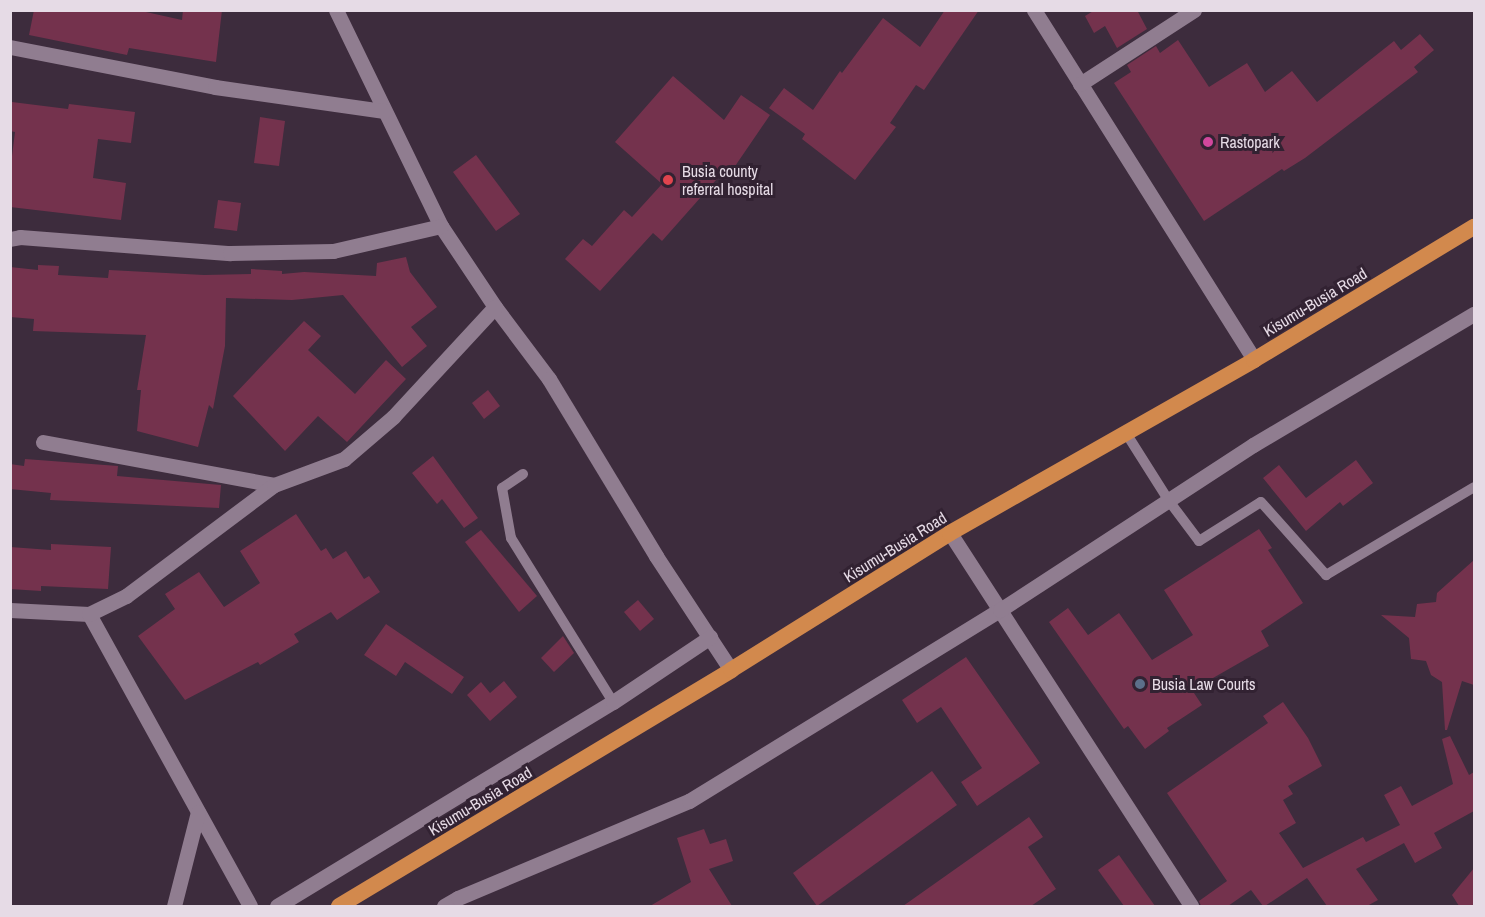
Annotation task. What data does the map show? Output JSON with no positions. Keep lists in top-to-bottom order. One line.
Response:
{"streets":{"highway":["Kisumu-Busia Road"]},"places":["Rastopark","Busia county referral hospital","Busia Law Courts"]}
